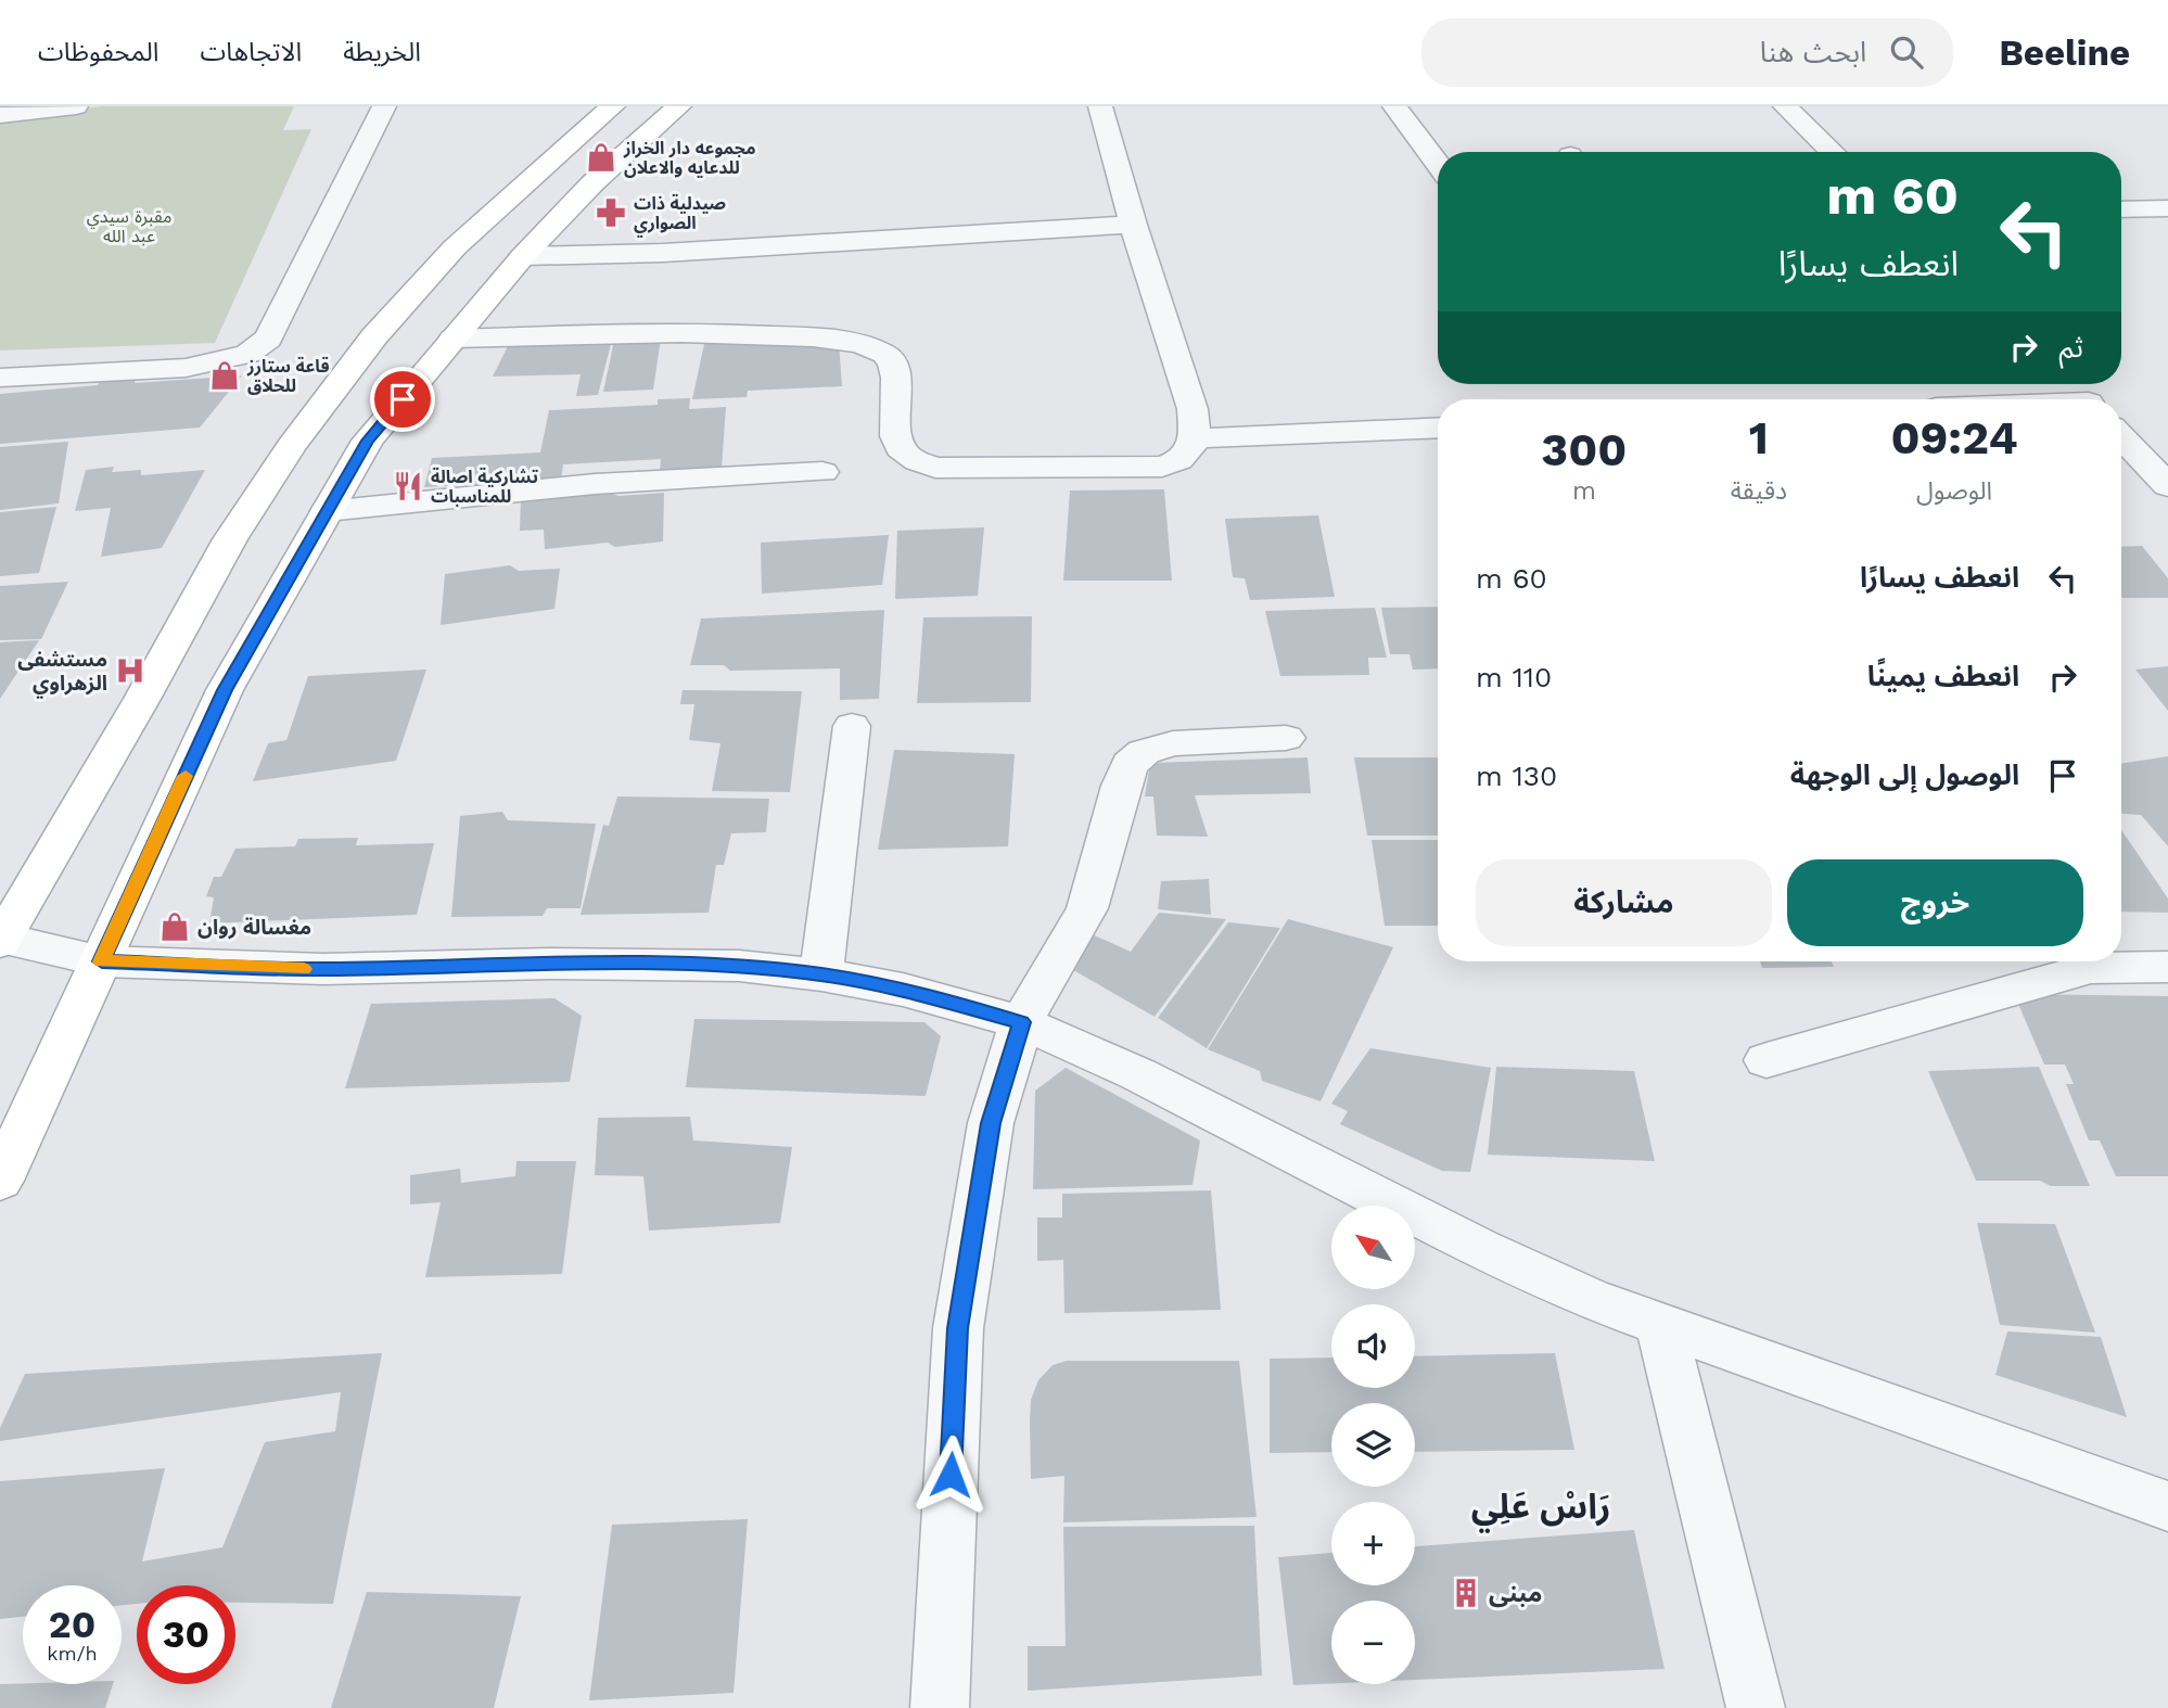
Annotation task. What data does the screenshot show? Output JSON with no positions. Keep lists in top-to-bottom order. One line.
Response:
{"districts":["رَاسْ عَلِي"],"parks":["مقبرة سيدي عبد الله"],"places":{"shop":["مجموعه دار الخراز للدعايه والاعلان","قاعة ستارز للحلاق","مغسالة روان"],"pharmacy":["صيدلية ذات الصواري"],"restaurant":["تشاركية اصالة للمناسبات"],"hospital":["مستشفى الزهراوي"],"building":["مبنى"]},"north":"top left","page":{"header":"Beeline","search":"ابحث هنا","nav":["الخريطة","الاتجاهات","المحفوظات"],"turn":["60 m","انعطف يسارًا"],"then":"ثم","eta":["09:24","الوصول","1","دقيقة","300","m"],"list":[{"name":"انعطف يسارًا","value":"60 m"},{"name":"انعطف يمينًا","value":"110 m"},{"name":"الوصول إلى الوجهة","value":"130 m"}],"buttons":["خروج","مشاركة"],"map_buttons":["+","−"],"speed":"20 km/h","limit":"30"}}
